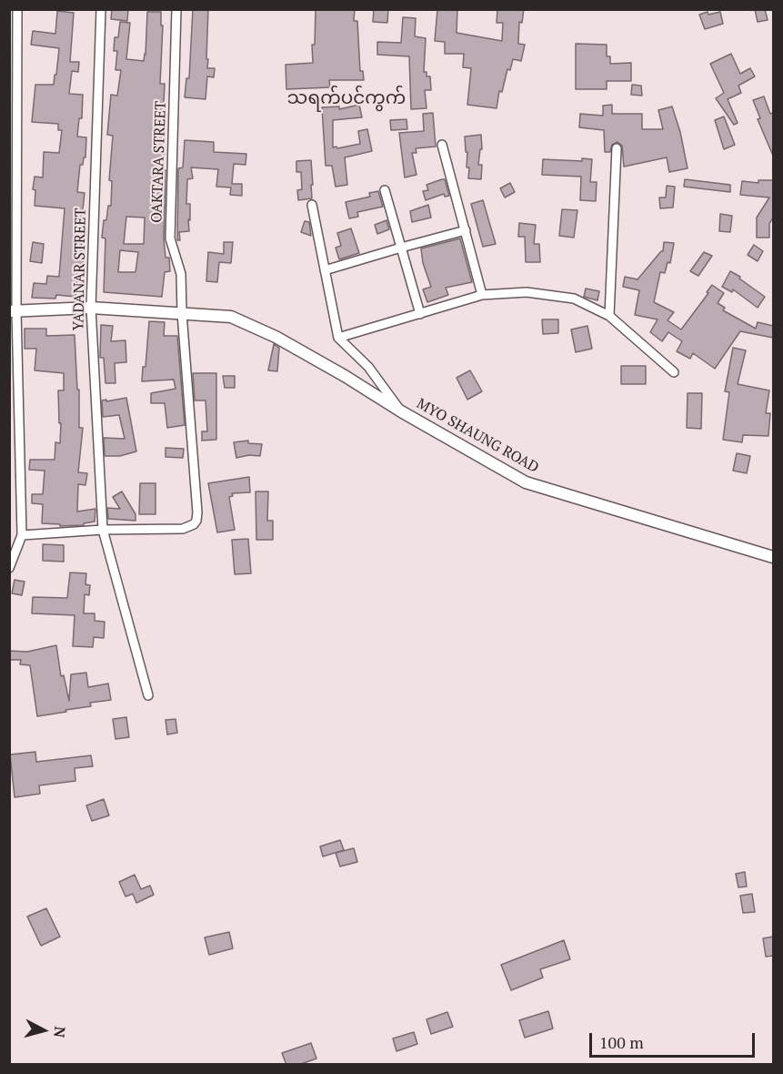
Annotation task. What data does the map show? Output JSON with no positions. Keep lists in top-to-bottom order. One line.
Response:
{"streets":{"street":["OAKTARA STREET","YADANAR STREET","MYO SHAUNG ROAD"]},"crossings":[["OAKTARA STREET","YADANAR STREET"],["OAKTARA STREET","MYO SHAUNG ROAD"],["YADANAR STREET","MYO SHAUNG ROAD"]],"districts":["သရက်ပင်ကွက်"],"scale_bar":"100 m","north":"right"}
